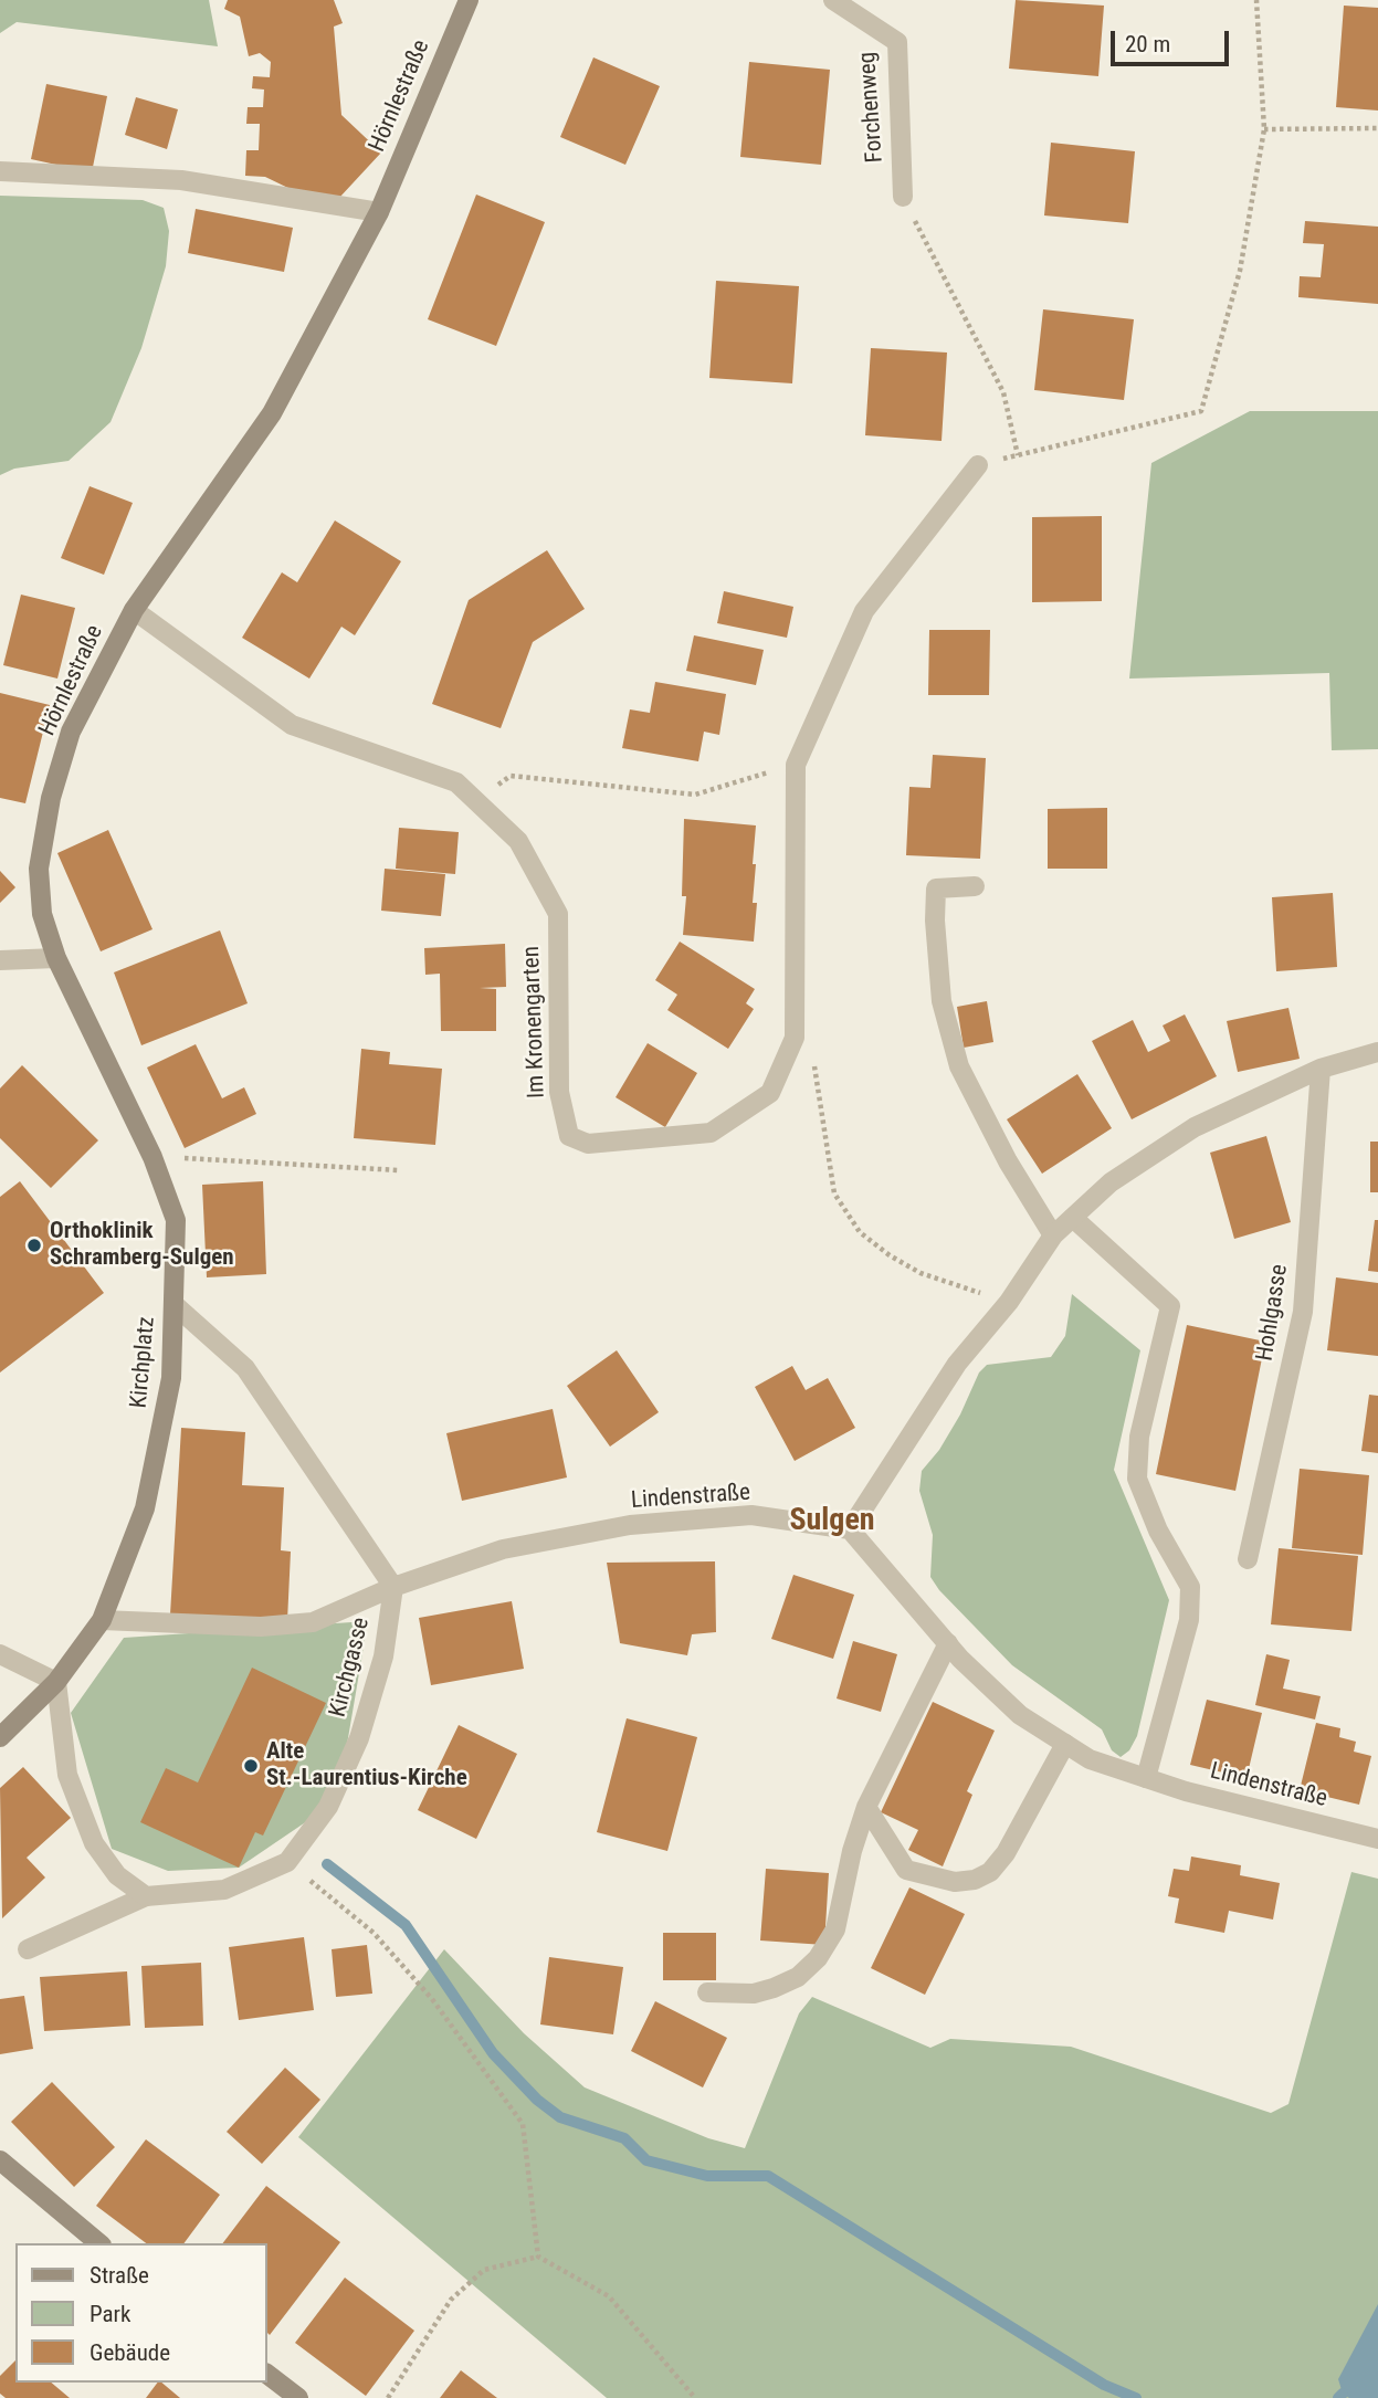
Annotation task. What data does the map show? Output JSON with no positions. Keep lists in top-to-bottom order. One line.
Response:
{"streets":{"street":["Hörnlestraße","Forchenweg","Im Kronengarten","Hohlgasse","Kirchplatz","Lindenstraße","Kirchgasse"]},"crossings":[["Hörnlestraße","Im Kronengarten"],["Hörnlestraße","Kirchplatz"],["Kirchplatz","Lindenstraße"],["Kirchplatz","Kirchgasse"],["Lindenstraße","Kirchgasse"]],"districts":["Sulgen"],"places":["Orthoklinik Schramberg-Sulgen","Alte St.-Laurentius-Kirche"],"legend":["Straße","Park","Gebäude"],"scale_bar":"20 m"}
